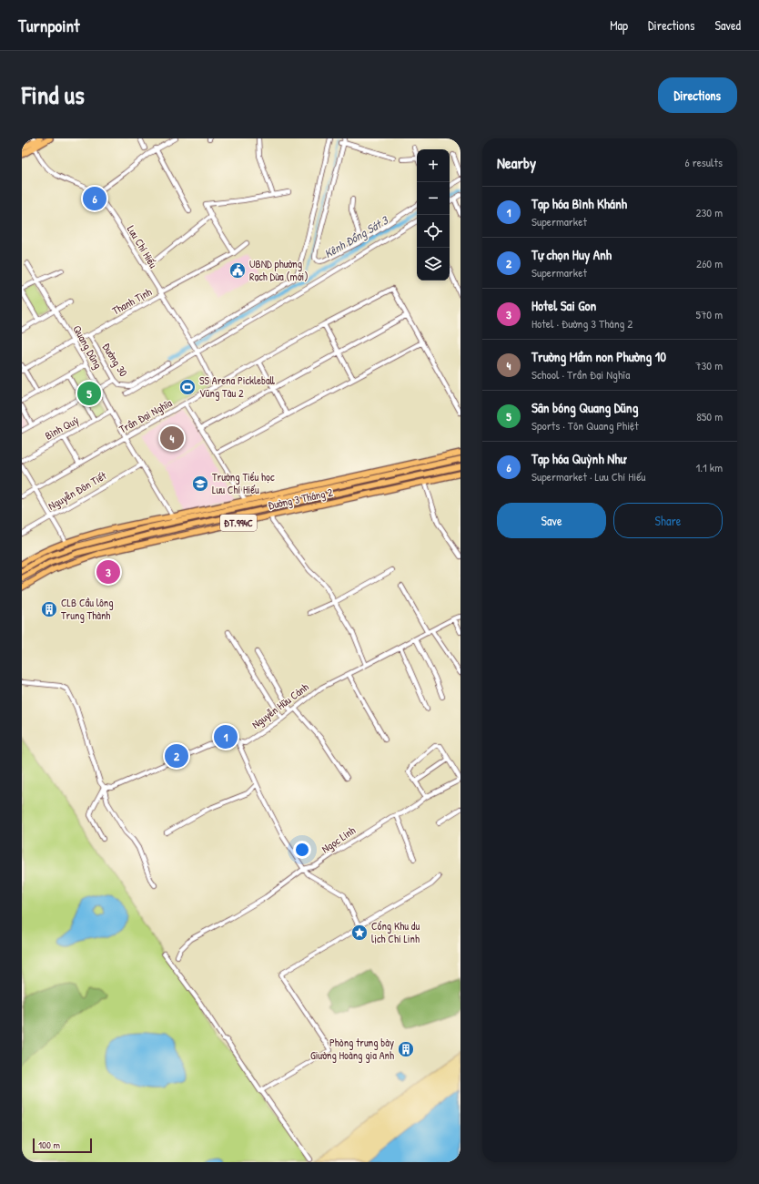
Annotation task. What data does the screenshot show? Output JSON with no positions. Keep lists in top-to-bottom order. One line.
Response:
{"streets":{"main road":["Đường 3 Tháng 2","ĐT.994C"],"street":["Lưu Chí Hiếu","Thanh Tịnh","Quang Dũng","Đường 30","Trần Đại Nghĩa","Bình Quý","Nguyễn Đôn Tiết","Nguyễn Hữu Cảnh","Ngọc Linh"]},"crossings":[["Lưu Chí Hiếu","Thanh Tịnh"],["Lưu Chí Hiếu","Trần Đại Nghĩa"],["Thanh Tịnh","Quang Dũng"],["Thanh Tịnh","Đường 30"],["Quang Dũng","Trần Đại Nghĩa"],["Quang Dũng","Bình Quý"],["Quang Dũng","Nguyễn Đôn Tiết"],["Quang Dũng","Đường 3 Tháng 2"]],"water":["Kênh Đồng Sát 3"],"places":{"public building":["UBND phường Rạch Dừa (mới)"],"sports":["SS Arena Pickleball Vũng Tàu 2"],"school or university":["Trường Tiểu học Lưu Chí Hiếu"],"building":["CLB Cầu lông Trung Thành","Phòng trưng bày Giường Hoàng gia Anh"],"place":["Cổng Khu du lịch Chí Linh"]},"scale_bar":"100 m","page":{"header":"Turnpoint","nav":["Map","Directions","Saved"],"title":"Find us","buttons":["Directions",["Save","Share"]],"heading":["Nearby","6 results"],"map_buttons":["+","−"],"pins":["6","5","4","3","1","2"],"list":[{"mark":"1","name":"Tạp hóa Bình Khánh","note":"Supermarket","value":"230 m"},{"mark":"2","name":"Tự chọn Huy Anh","note":"Supermarket","value":"260 m"},{"mark":"3","name":"Hotel Sai Gon","note":"Hotel · Đường 3 Tháng 2","value":"570 m"},{"mark":"4","name":"Trường Mầm non Phường 10","note":"School · Trần Đại Nghĩa","value":"730 m"},{"mark":"5","name":"Sân bóng Quang Dũng","note":"Sports · Tôn Quang Phiệt","value":"850 m"},{"mark":"6","name":"Tạp hóa Quỳnh Như","note":"Supermarket · Lưu Chí Hiếu","value":"1.1 km"}],"scale":"100 m"}}
